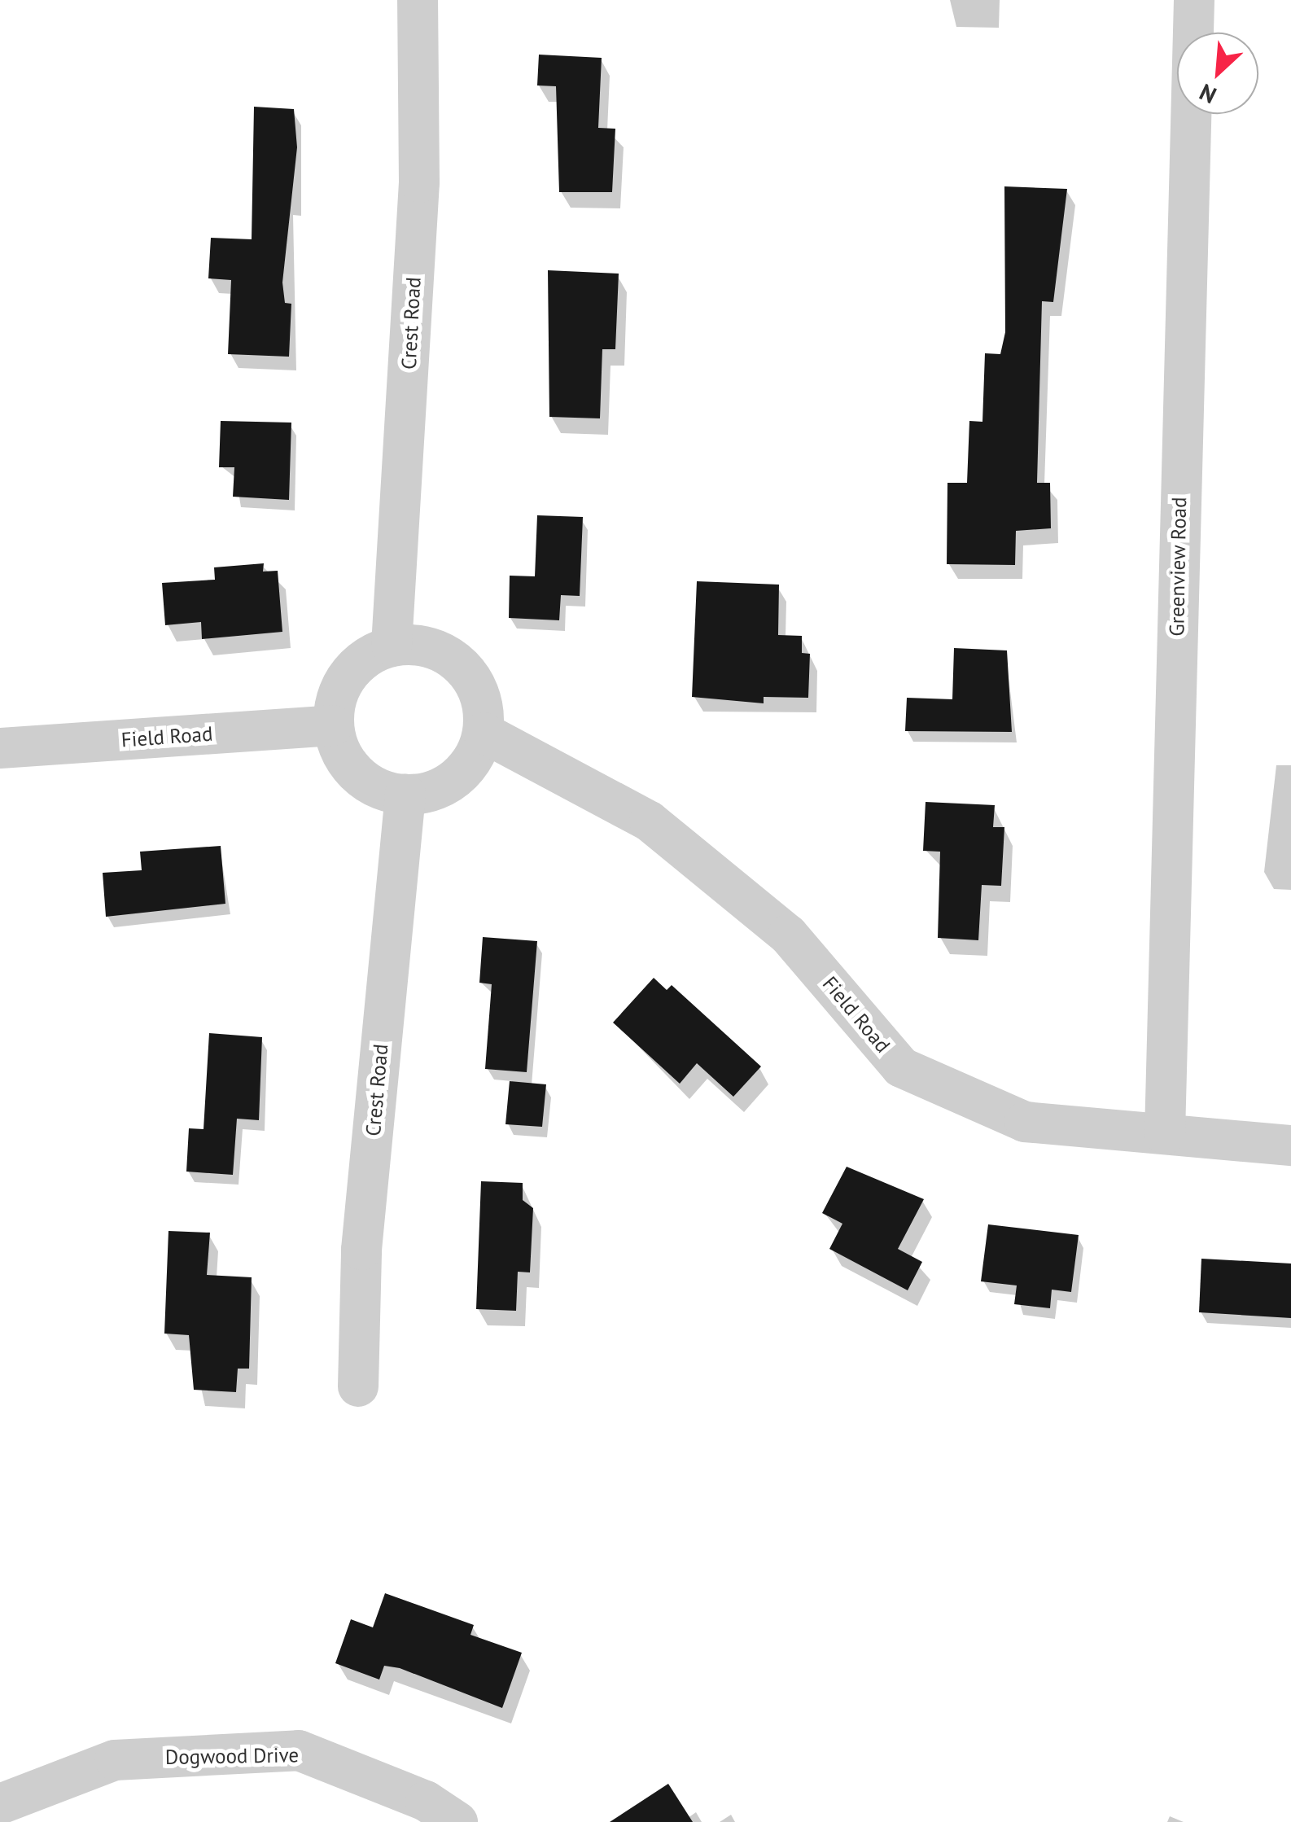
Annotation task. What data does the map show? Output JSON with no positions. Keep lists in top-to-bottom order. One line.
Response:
{"streets":{"street":["Crest Road","Greenview Road","Field Road","Dogwood Drive"]},"crossings":[["Crest Road","Field Road"],["Greenview Road","Field Road"]],"north":"bottom left"}
